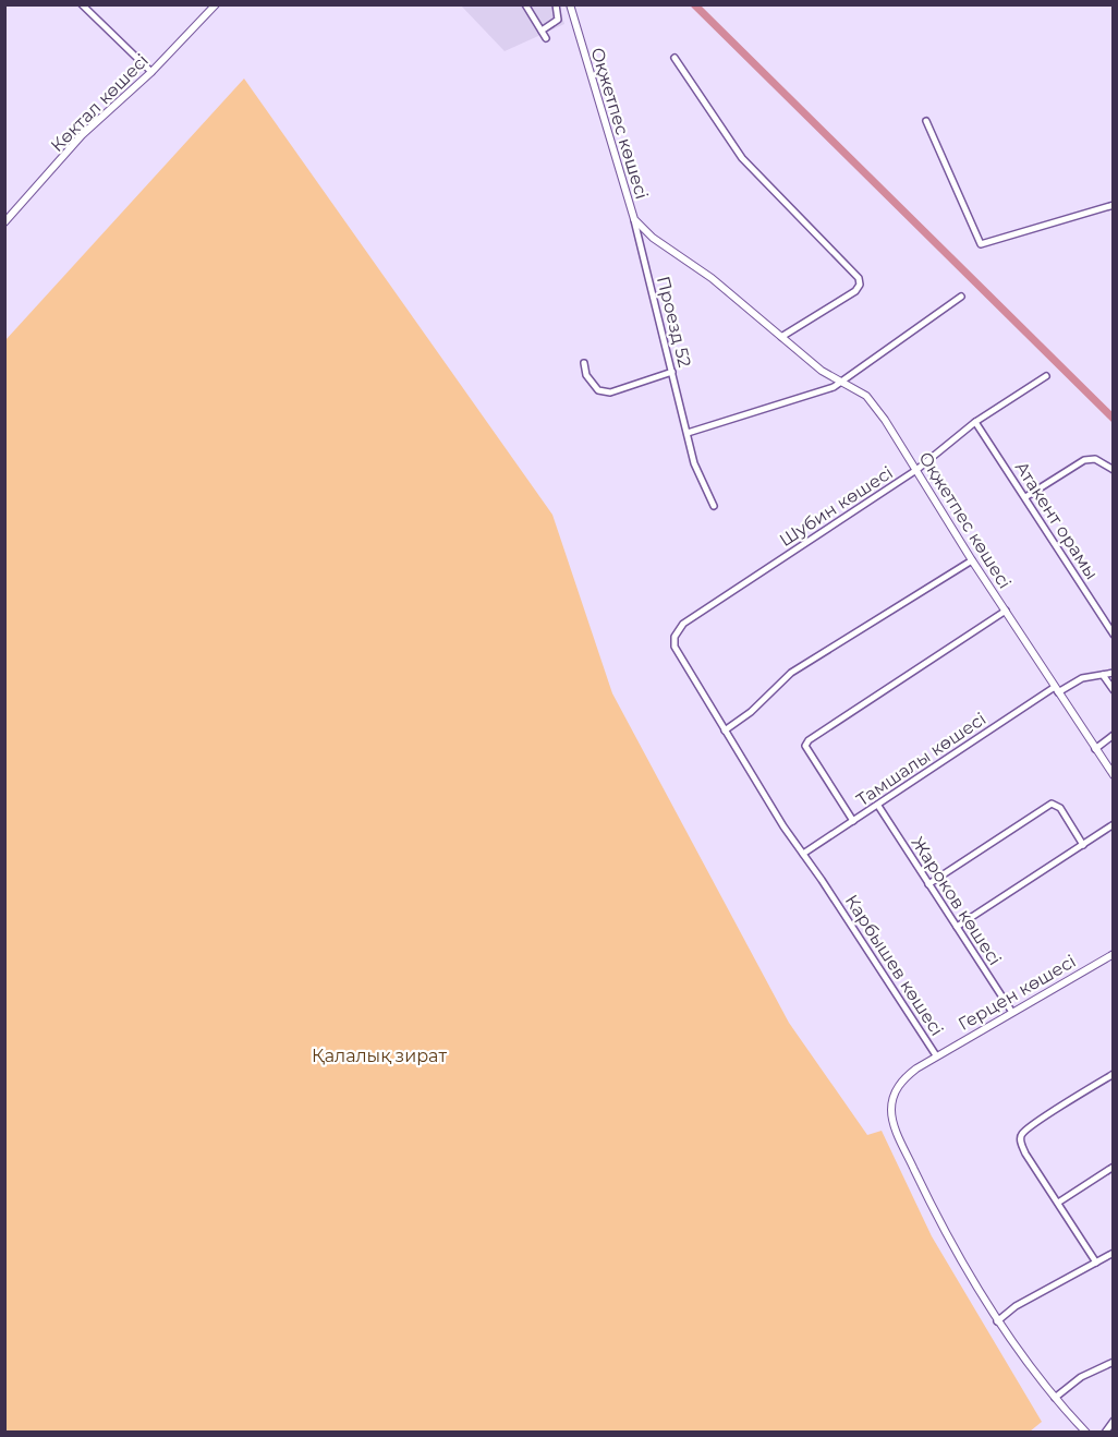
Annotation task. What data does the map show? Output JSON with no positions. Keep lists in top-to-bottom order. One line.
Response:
{"streets":{"street":["Көктал көшесі","Оқжетпес көшесі","Проезд 52","Шубин көшесі","Атакент орамы","Тамшалы көшесі","Жароков көшесі","Карбышев көшесі","Герцен көшесі"]},"crossings":[["Оқжетпес көшесі","Проезд 52"],["Оқжетпес көшесі","Шубин көшесі"],["Оқжетпес көшесі","Тамшалы көшесі"],["Шубин көшесі","Атакент орамы"],["Шубин көшесі","Карбышев көшесі"],["Тамшалы көшесі","Жароков көшесі"],["Тамшалы көшесі","Карбышев көшесі"],["Жароков көшесі","Герцен көшесі"],["Карбышев көшесі","Герцен көшесі"]],"parks":["Қалалық зират"]}
